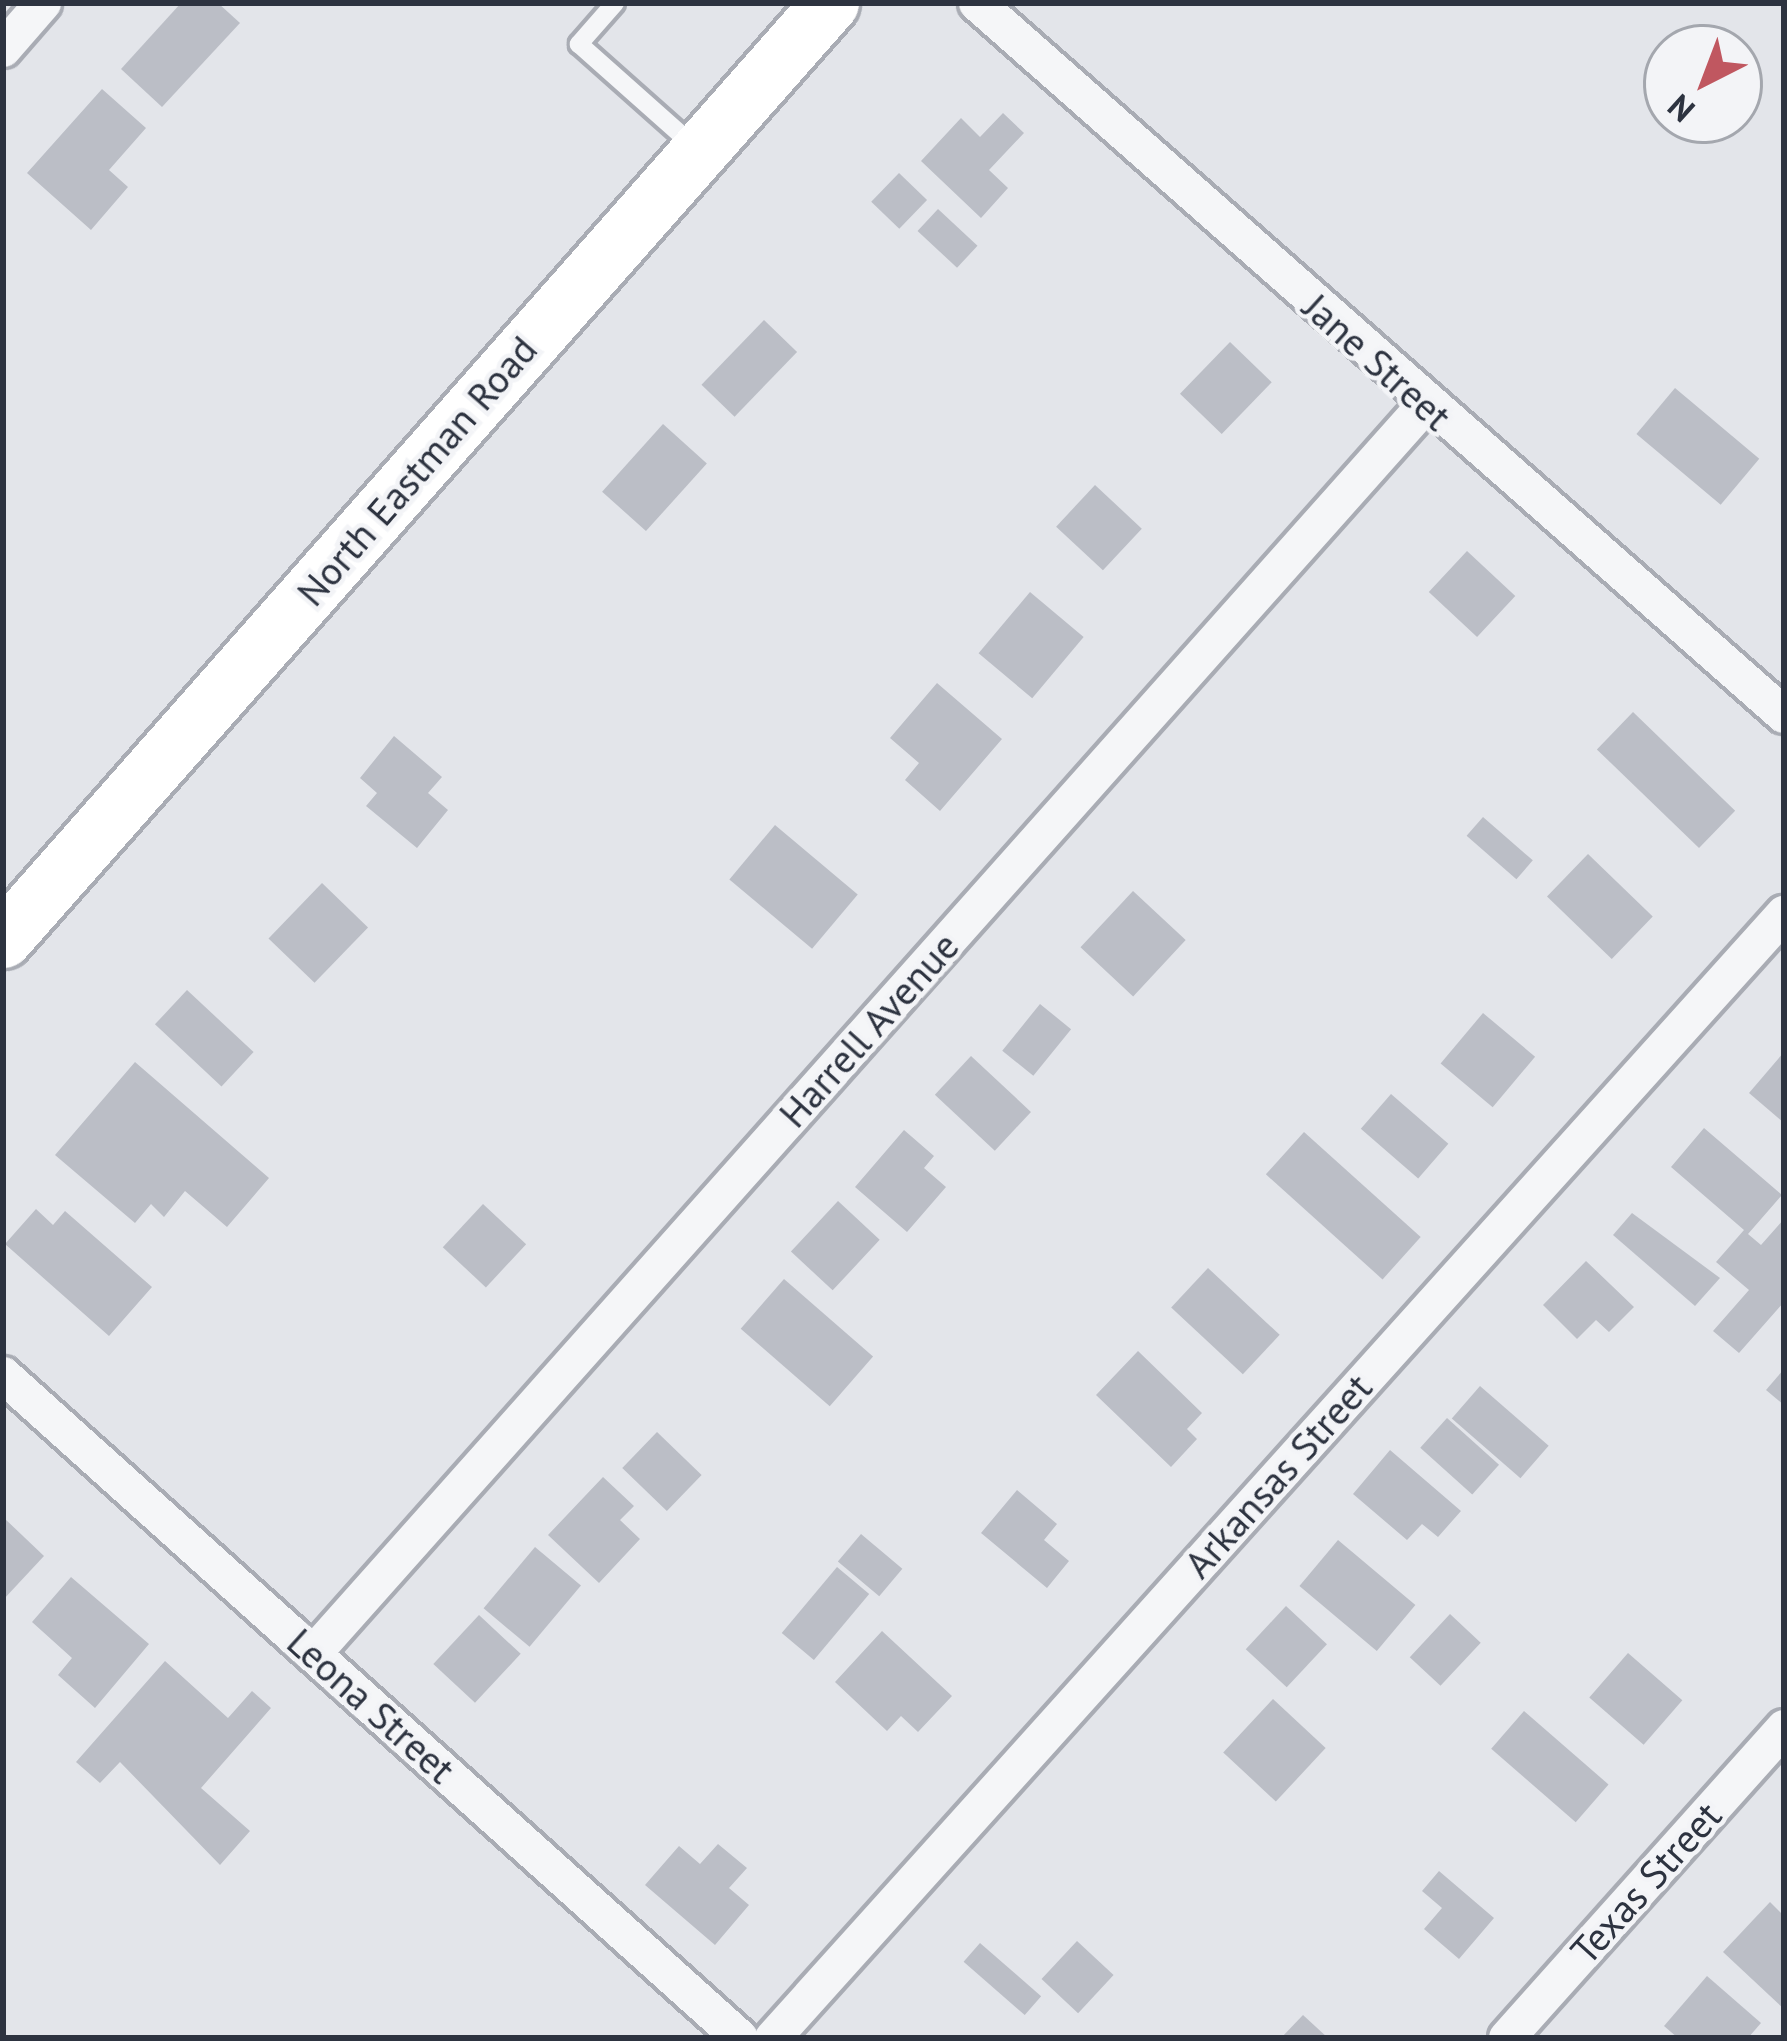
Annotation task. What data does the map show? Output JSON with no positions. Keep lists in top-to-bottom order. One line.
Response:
{"streets":{"main road":["North Eastman Road"],"street":["Jane Street","Harrell Avenue","Arkansas Street","Leona Street","Texas Street"]},"crossings":[["Jane Street","Harrell Avenue"],["Harrell Avenue","Leona Street"]],"north":"bottom left"}
